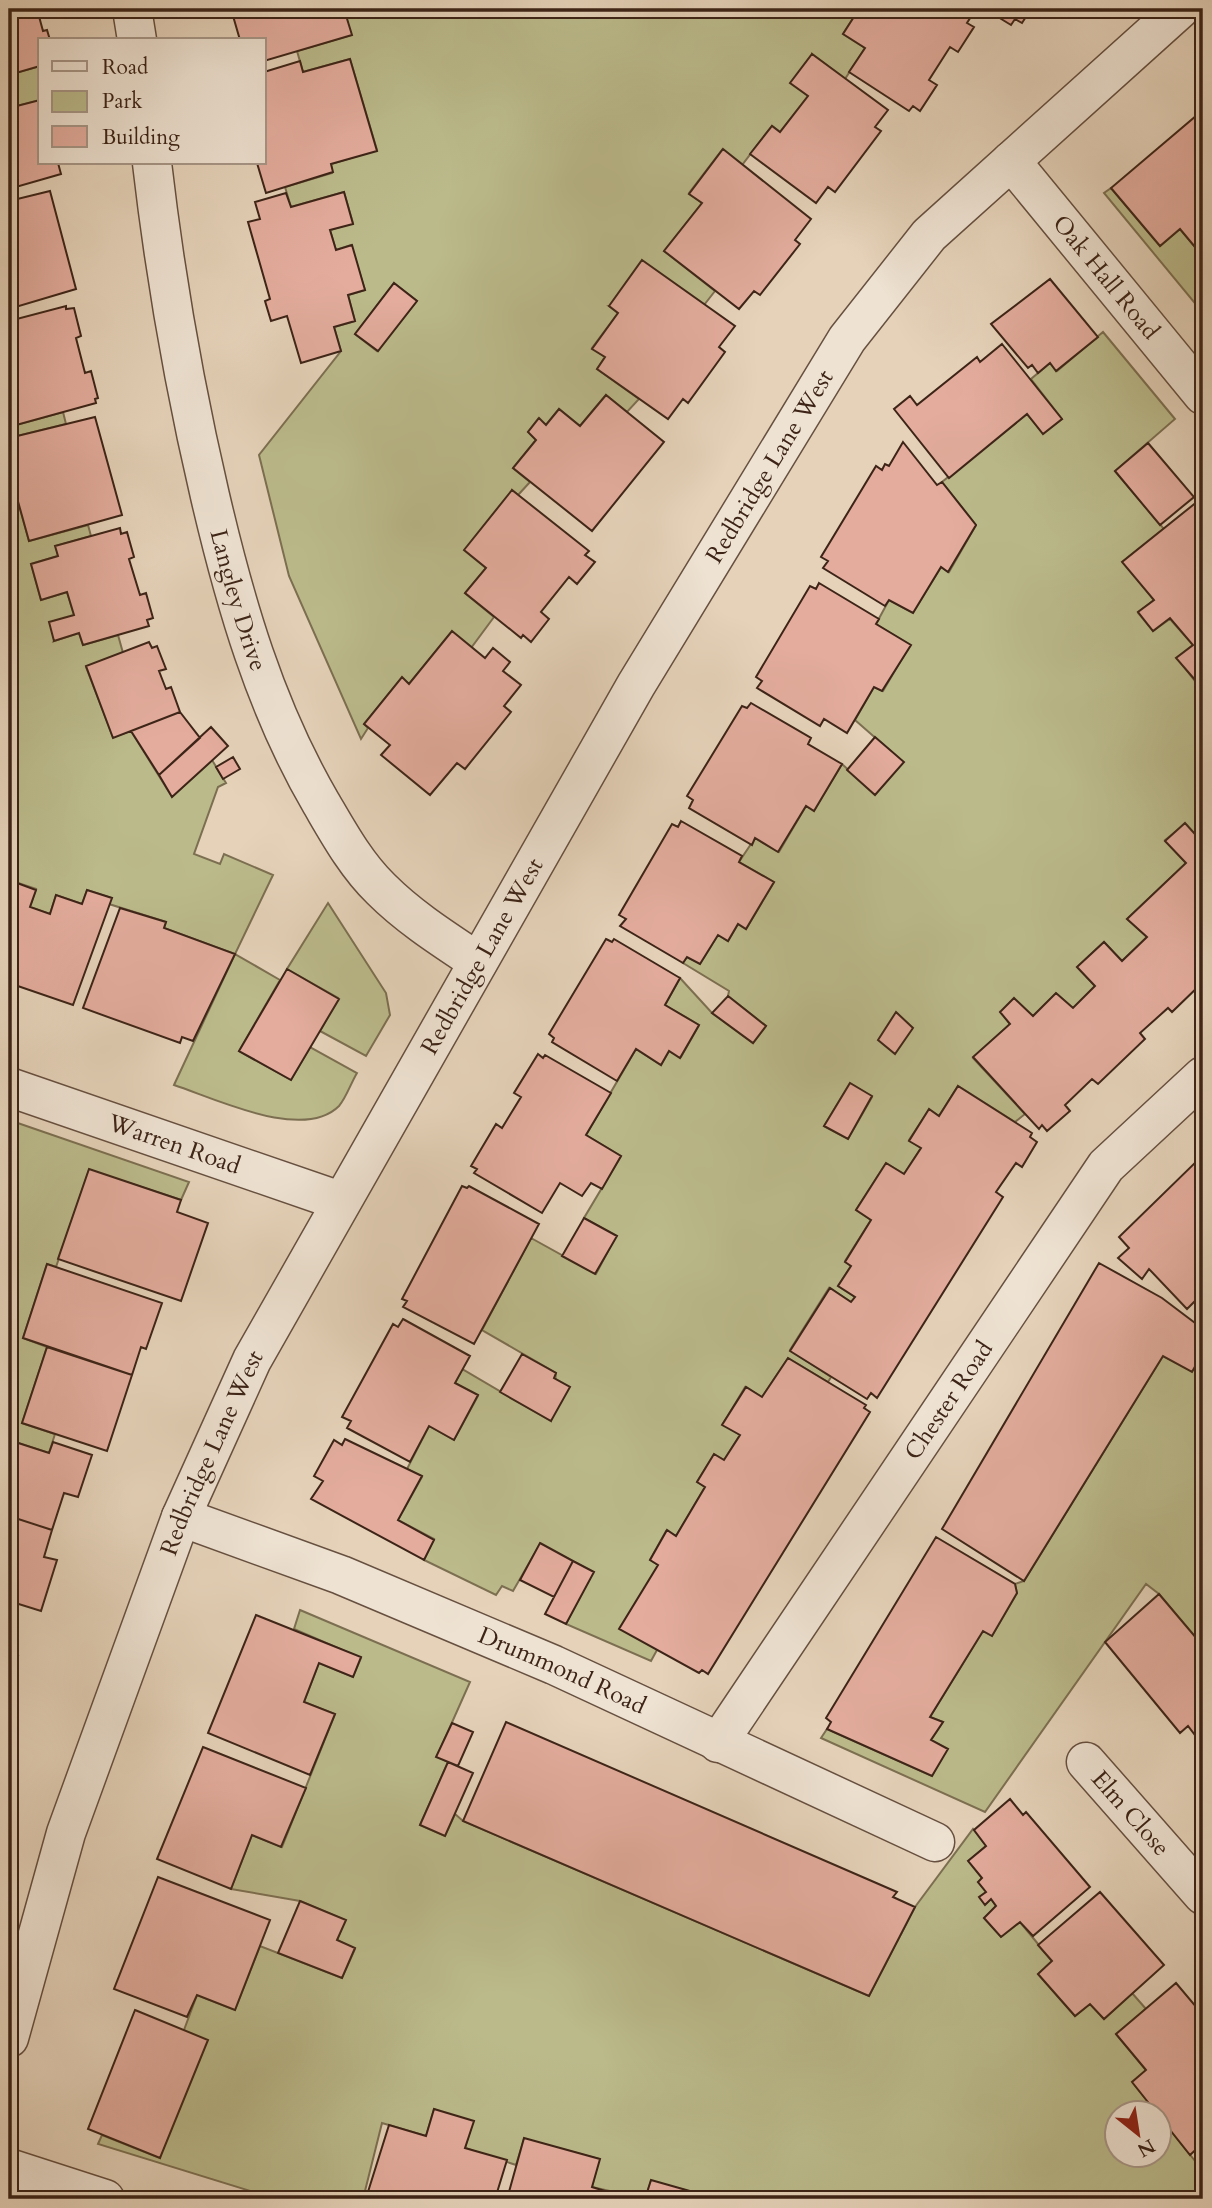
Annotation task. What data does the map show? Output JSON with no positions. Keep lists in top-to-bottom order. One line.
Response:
{"streets":{"street":["Oak Hall Road","Redbridge Lane West","Langley Drive","Warren Road","Chester Road","Drummond Road","Elm Close"]},"crossings":[["Oak Hall Road","Redbridge Lane West"],["Redbridge Lane West","Langley Drive"],["Redbridge Lane West","Warren Road"],["Redbridge Lane West","Drummond Road"],["Chester Road","Drummond Road"]],"legend":["Road","Park","Building"],"north":"bottom right"}
